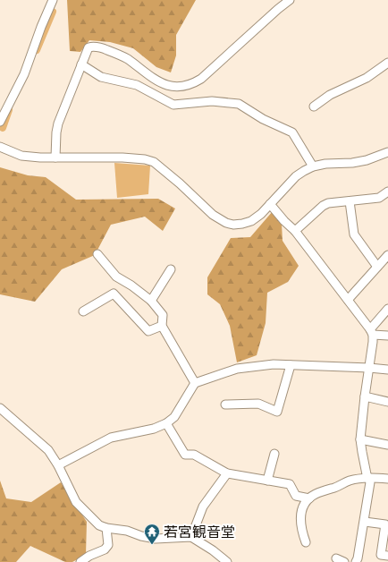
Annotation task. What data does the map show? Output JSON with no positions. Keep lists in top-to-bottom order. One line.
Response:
{"places":{"temple":["若宮観音堂"]}}
